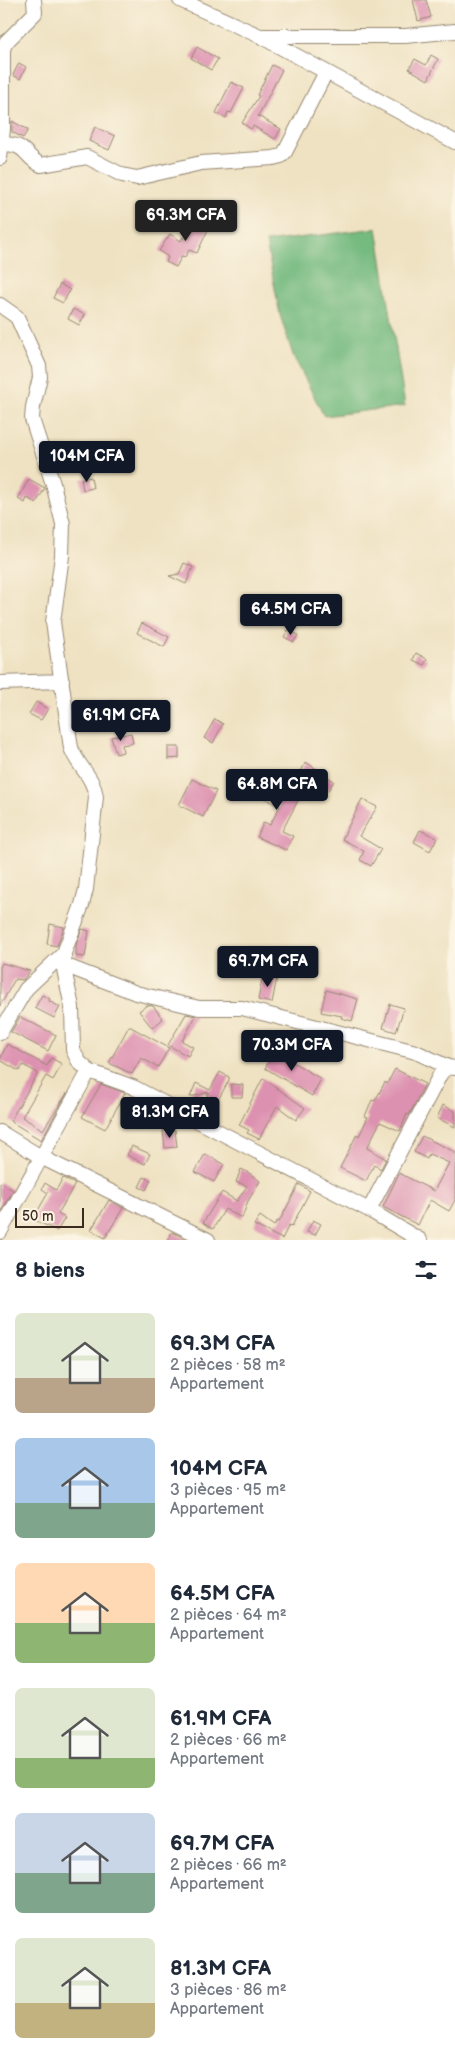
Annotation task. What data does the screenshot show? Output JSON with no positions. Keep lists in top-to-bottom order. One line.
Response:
{"scale_bar":"50 m","page":{"price":["69.3M CFA","104M CFA","64.5M CFA","61.9M CFA","64.8M CFA","69.7M CFA","70.3M CFA","81.3M CFA"],"scale":"50 m","heading":"8 biens","list":[{"name":"69.3M CFA","note":"2 pièces · 58 m² · Appartement"},{"name":"104M CFA","note":"3 pièces · 95 m² · Appartement"},{"name":"64.5M CFA","note":"2 pièces · 64 m² · Appartement"},{"name":"61.9M CFA","note":"2 pièces · 66 m² · Appartement"},{"name":"69.7M CFA","note":"2 pièces · 66 m² · Appartement"},{"name":"81.3M CFA","note":"3 pièces · 86 m² · Appartement"}]}}
